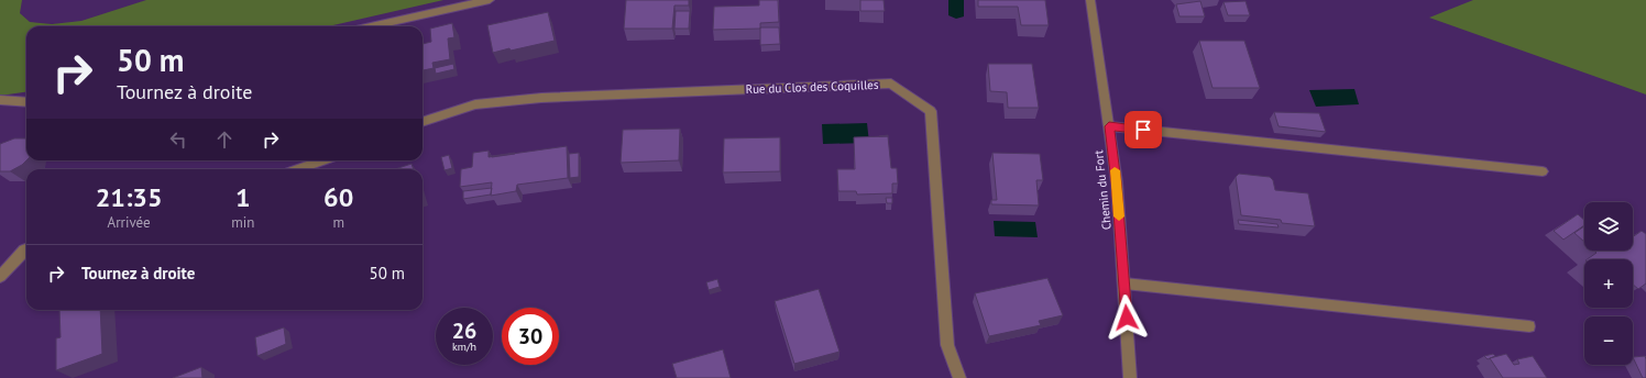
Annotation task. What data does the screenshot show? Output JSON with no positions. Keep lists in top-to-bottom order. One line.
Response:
{"streets":{"street":["Rue du Clos des Coquilles","Chemin du Fort"]},"page":{"turn":["50 m","Tournez à droite"],"eta":["21:35","Arrivée","1","min","60","m"],"map_buttons":["+","−"],"list":[{"name":"Tournez à droite","value":"50 m"}],"speed":"26 km/h","limit":"30"}}
